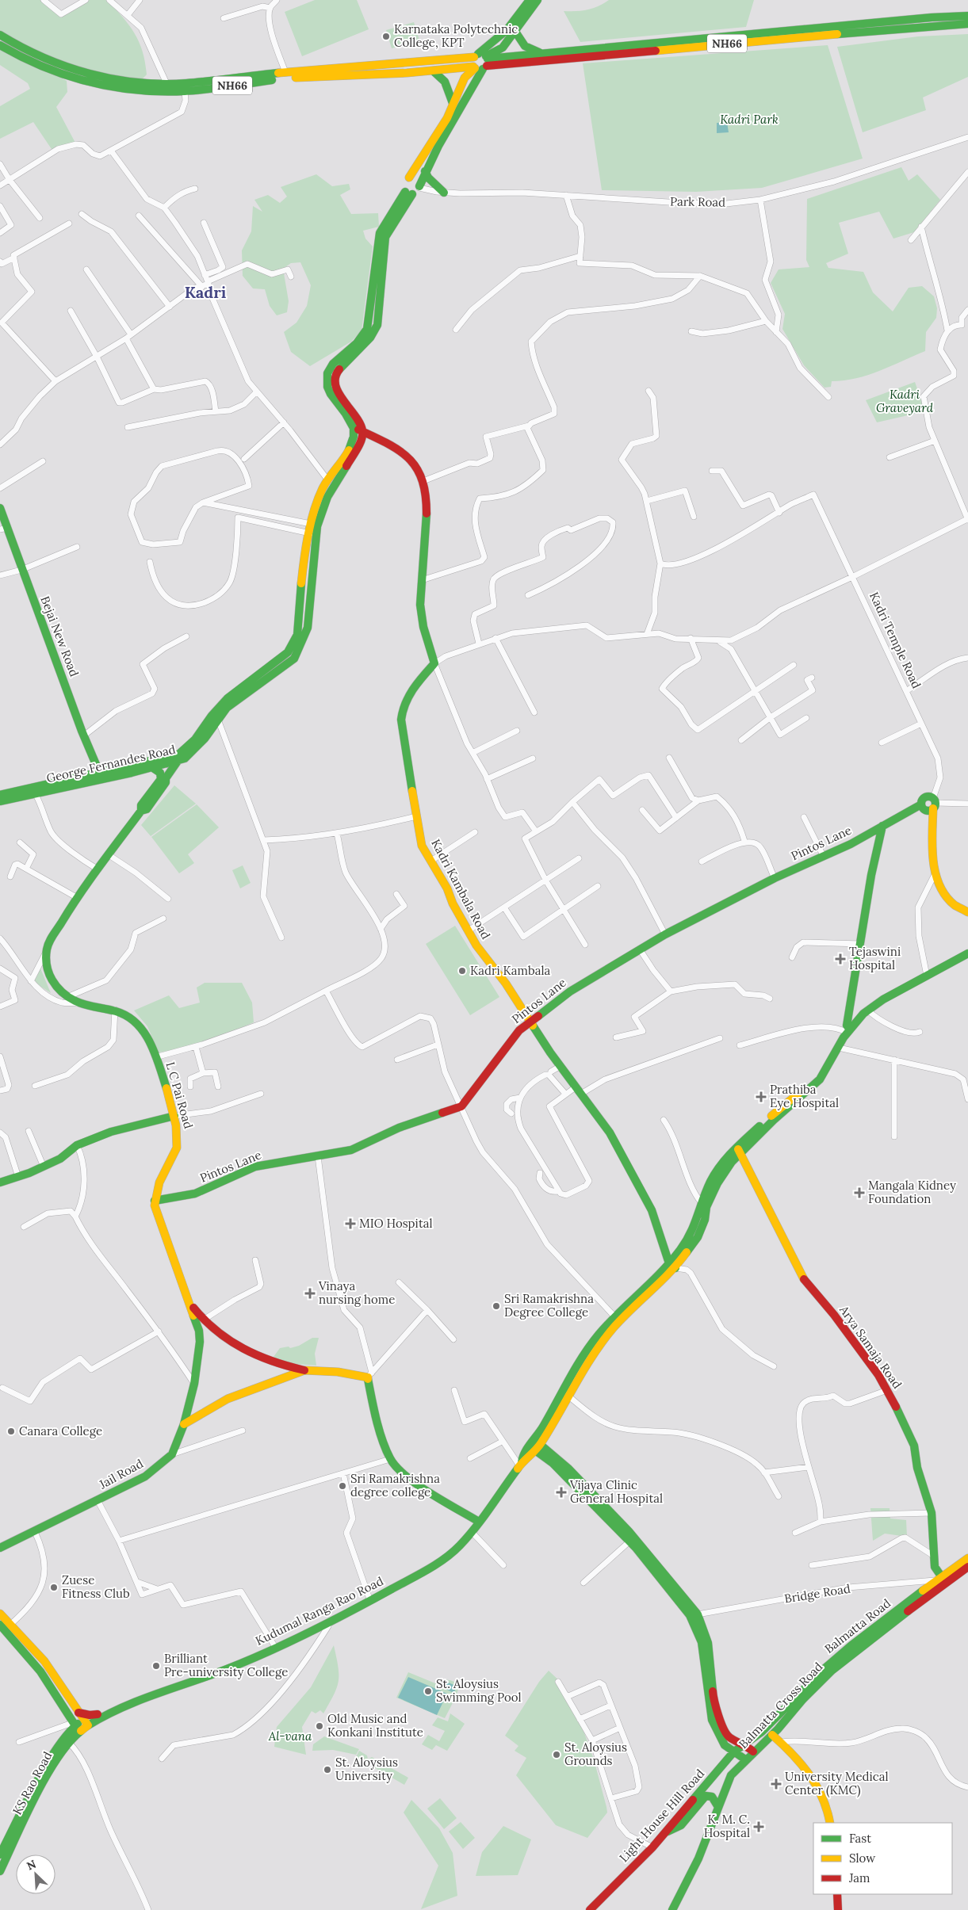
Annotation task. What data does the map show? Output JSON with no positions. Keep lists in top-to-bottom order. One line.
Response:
{"streets":{"main road":["NH66","Bejai New Road","Kadri Temple Road","George Fernandes Road","Pintos Lane","Kadri Kambala Road","L C Pai Road","Arya Samaja Road","Jail Road","Kudumal Ranga Rao Road","Balmatta Road","Balmatta Cross Road","KS Rao Road","Light House Hill Road"],"street":["Park Road","Bridge Road"]},"crossings":[["Bejai New Road","George Fernandes Road"],["Kadri Temple Road","Pintos Lane"],["Pintos Lane","Kadri Kambala Road"],["Pintos Lane","L C Pai Road"],["L C Pai Road","Jail Road"],["Arya Samaja Road","Bridge Road"],["Arya Samaja Road","Balmatta Road"],["Bridge Road","Balmatta Road"],["Kudumal Ranga Rao Road","KS Rao Road"],["Balmatta Road","Light House Hill Road"]],"districts":["Kadri"],"parks":["Kadri Park","Kadri Graveyard","Al-vana"],"places":{"other":["Karnataka Polytechnic College, KPT","Kadri Kambala","Sri Ramakrishna Degree College","Canara College","Sri Ramakrishna degree college","Zuese Fitness Club","Brilliant Pre-university College","St. Aloysius Swimming Pool","Old Music and Konkani Institute","St. Aloysius Grounds","St. Aloysius University"],"health":["Tejaswini Hospital","Prathiba Eye Hospital","Mangala Kidney Foundation","MIO Hospital","Vinaya nursing home","Vijaya Clinic General Hospital","University Medical Center (KMC)","K. M. C. Hospital"]},"legend":["Fast","Slow","Jam"],"north":"top left"}
